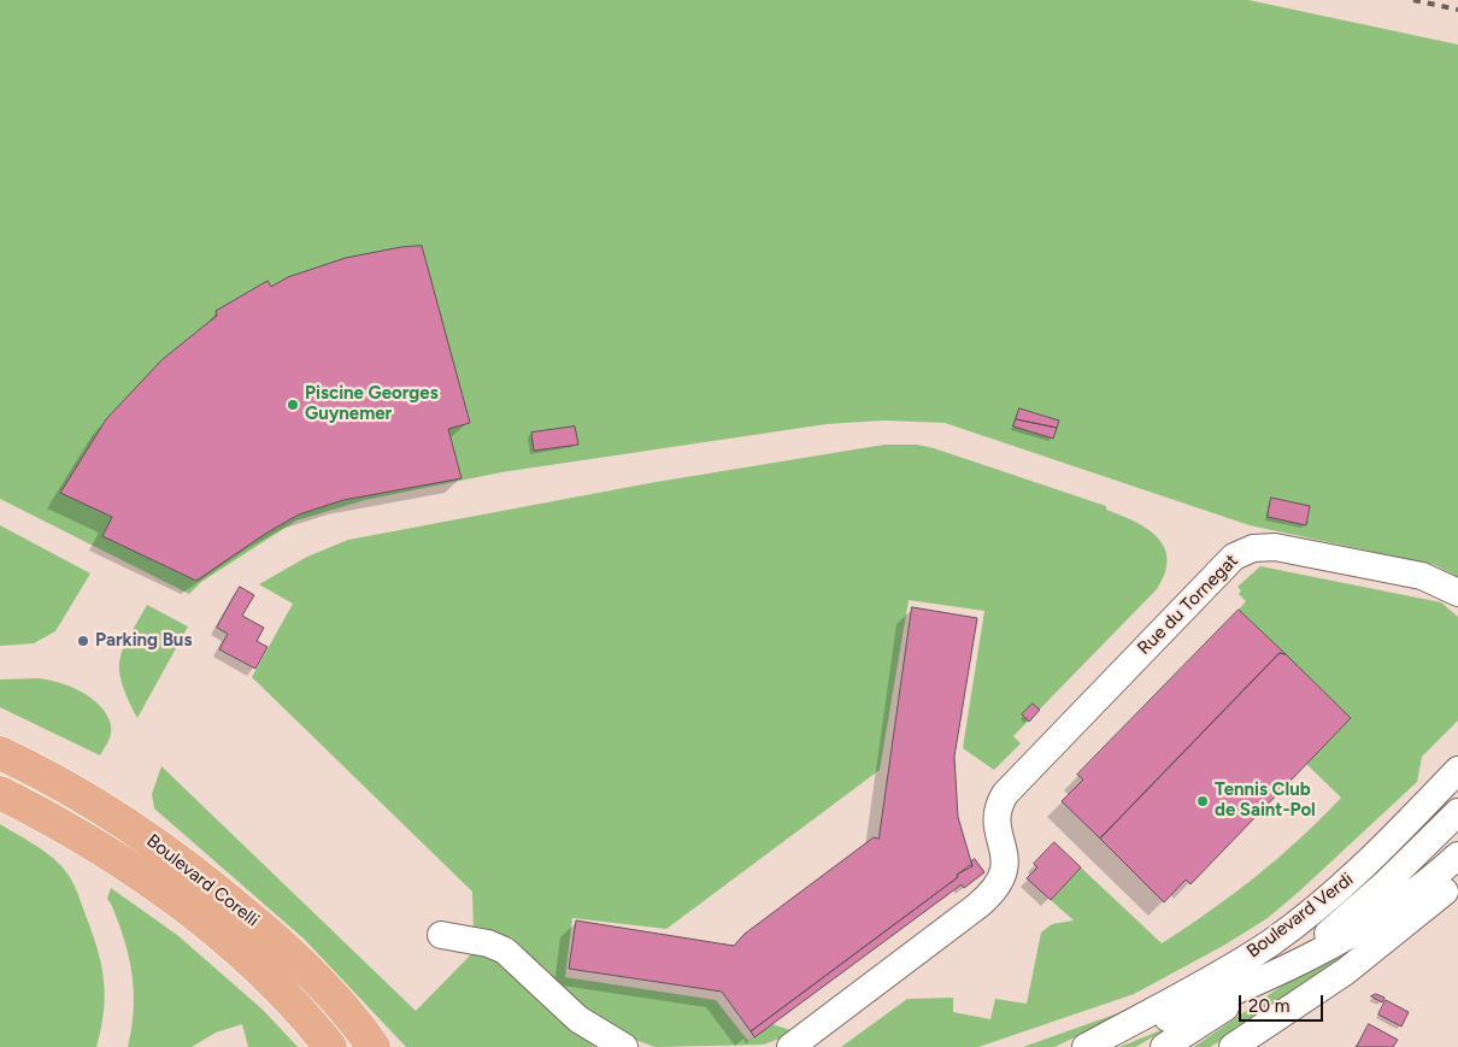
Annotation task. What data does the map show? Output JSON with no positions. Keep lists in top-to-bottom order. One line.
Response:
{"streets":{"main road":["Boulevard Corelli"],"street":["Rue du Tornegat","Boulevard Verdi"]},"places":["Piscine Georges Guynemer","Parking Bus","Tennis Club de Saint-Pol"],"scale_bar":"20 m"}
